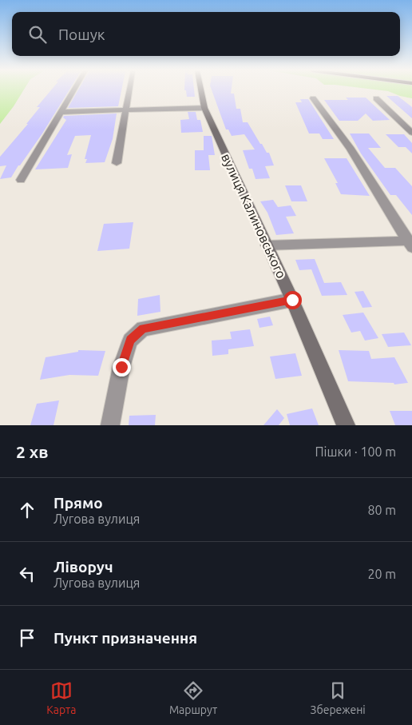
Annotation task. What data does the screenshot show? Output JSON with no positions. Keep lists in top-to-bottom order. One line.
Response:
{"streets":{"main road":["вулиця Калиновського"]},"page":{"search":"Пошук","heading":["2 хв","Пішки · 100 m"],"list":[["Прямо","Лугова вулиця","80 m"],["Ліворуч","Лугова вулиця","20 m"],"Пункт призначення"],"nav":["Карта","Маршрут","Збережені"]}}
